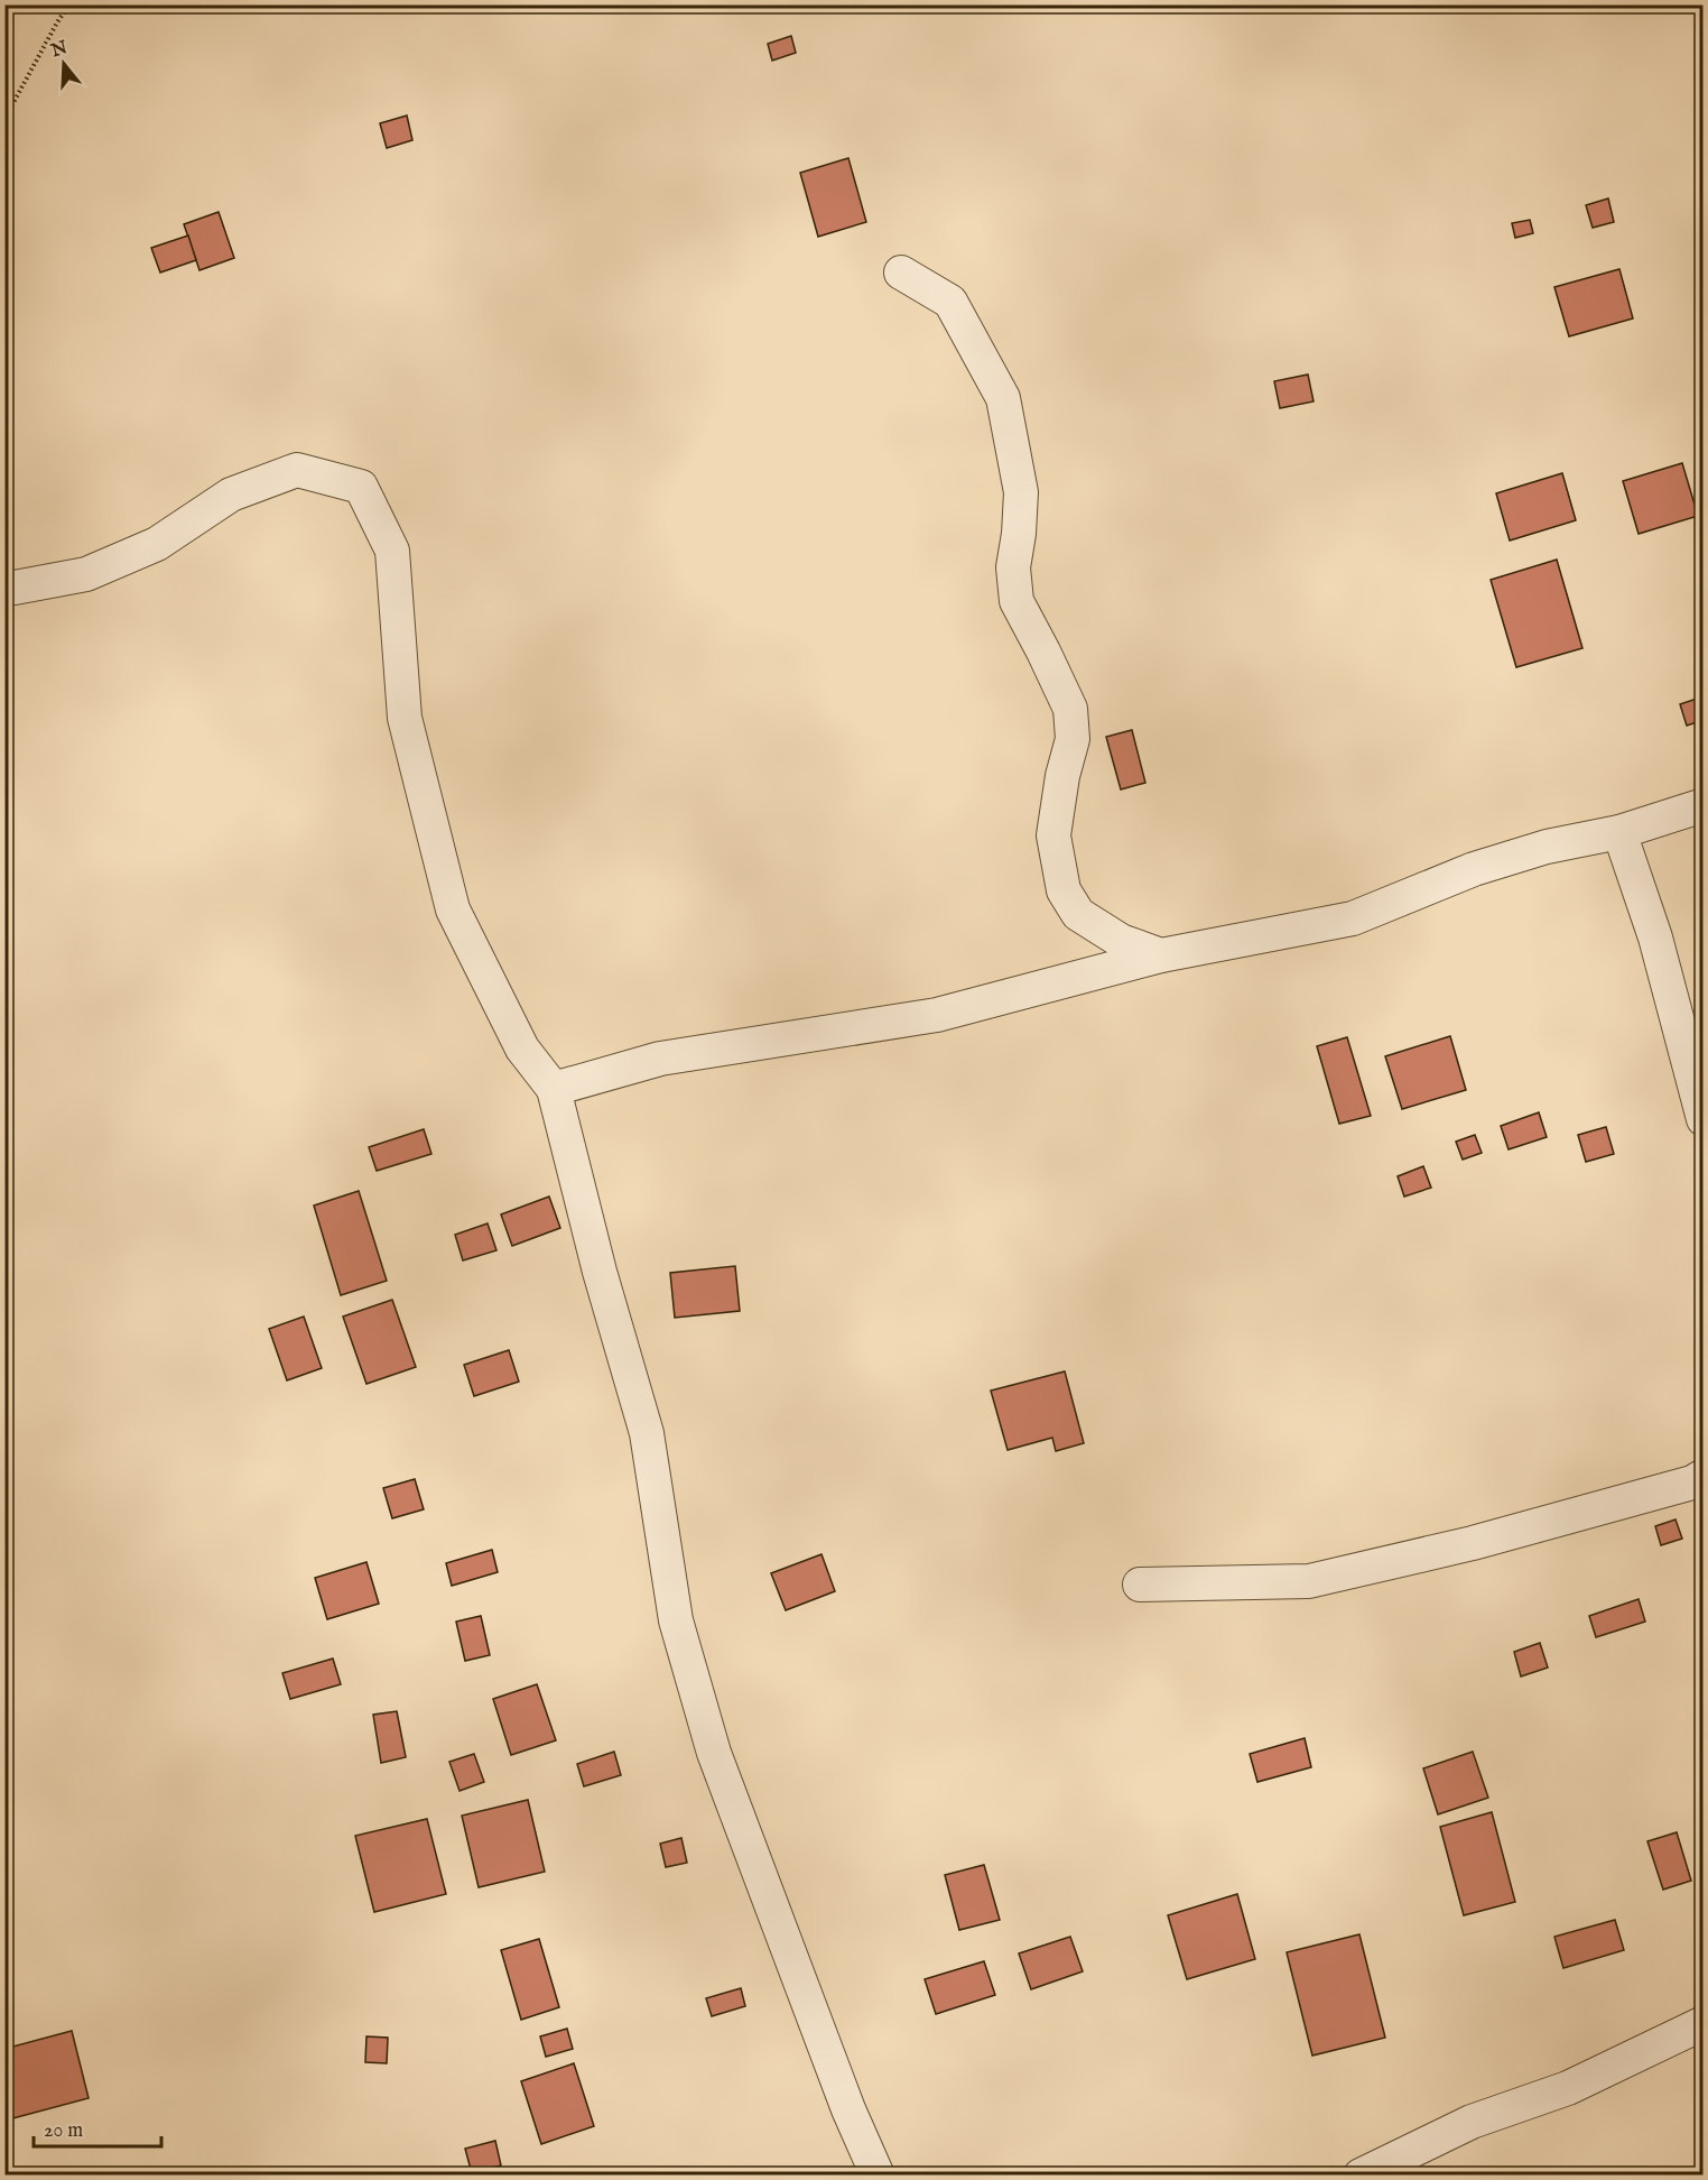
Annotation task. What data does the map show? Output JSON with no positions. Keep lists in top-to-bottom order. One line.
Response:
{"scale_bar":"20 m","north":"top"}
